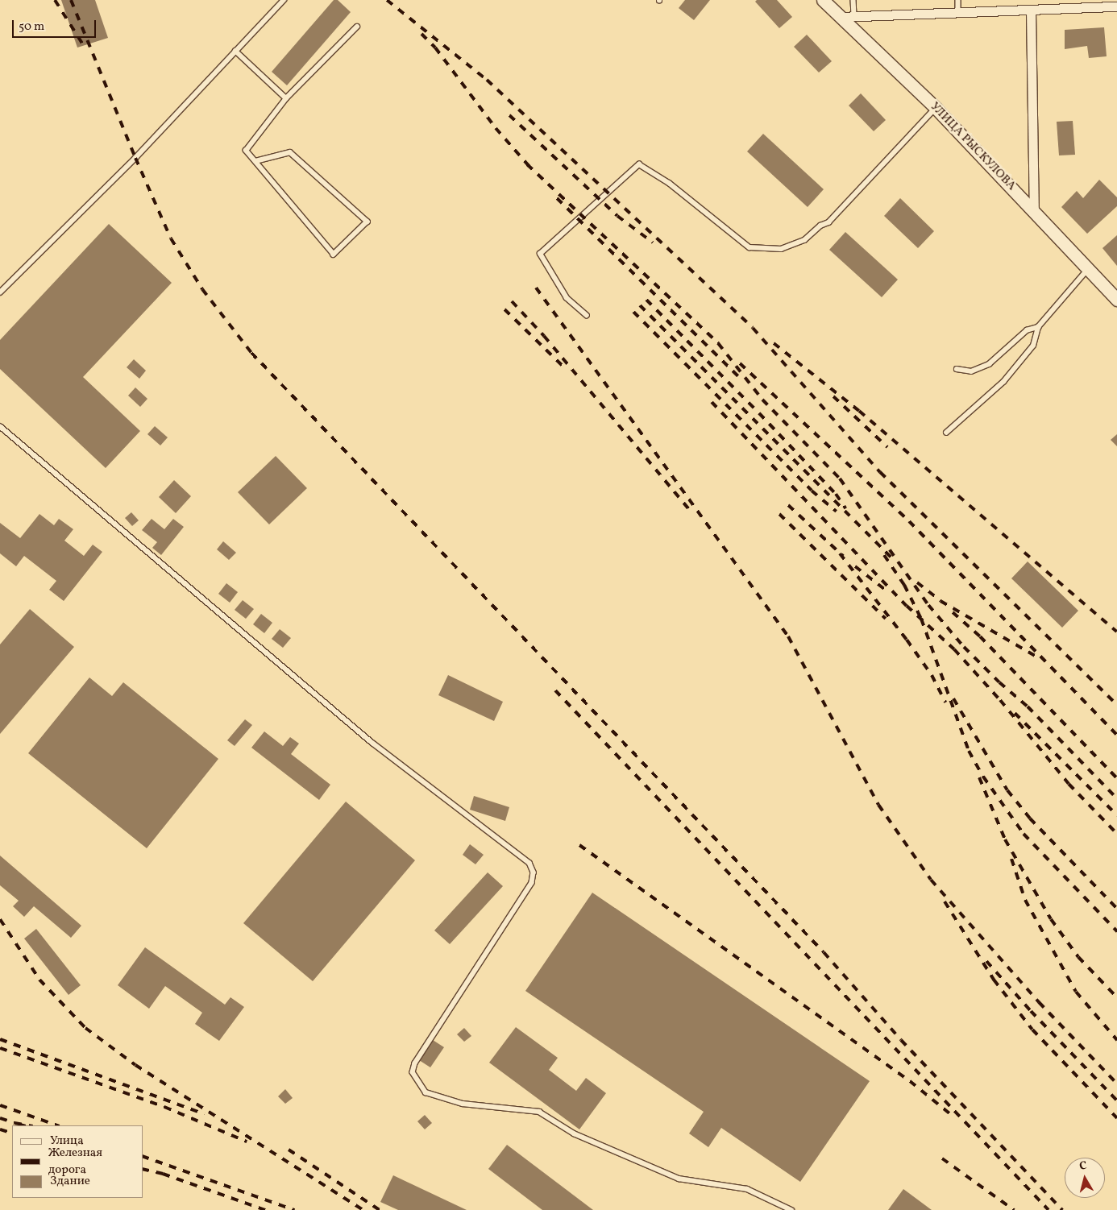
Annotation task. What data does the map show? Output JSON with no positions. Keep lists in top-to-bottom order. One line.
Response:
{"streets":{"street":["УЛИЦА РЫСКУЛОВА"]},"legend":["Улица","Железная дорога","Здание"],"scale_bar":"50 m","north":"top"}
